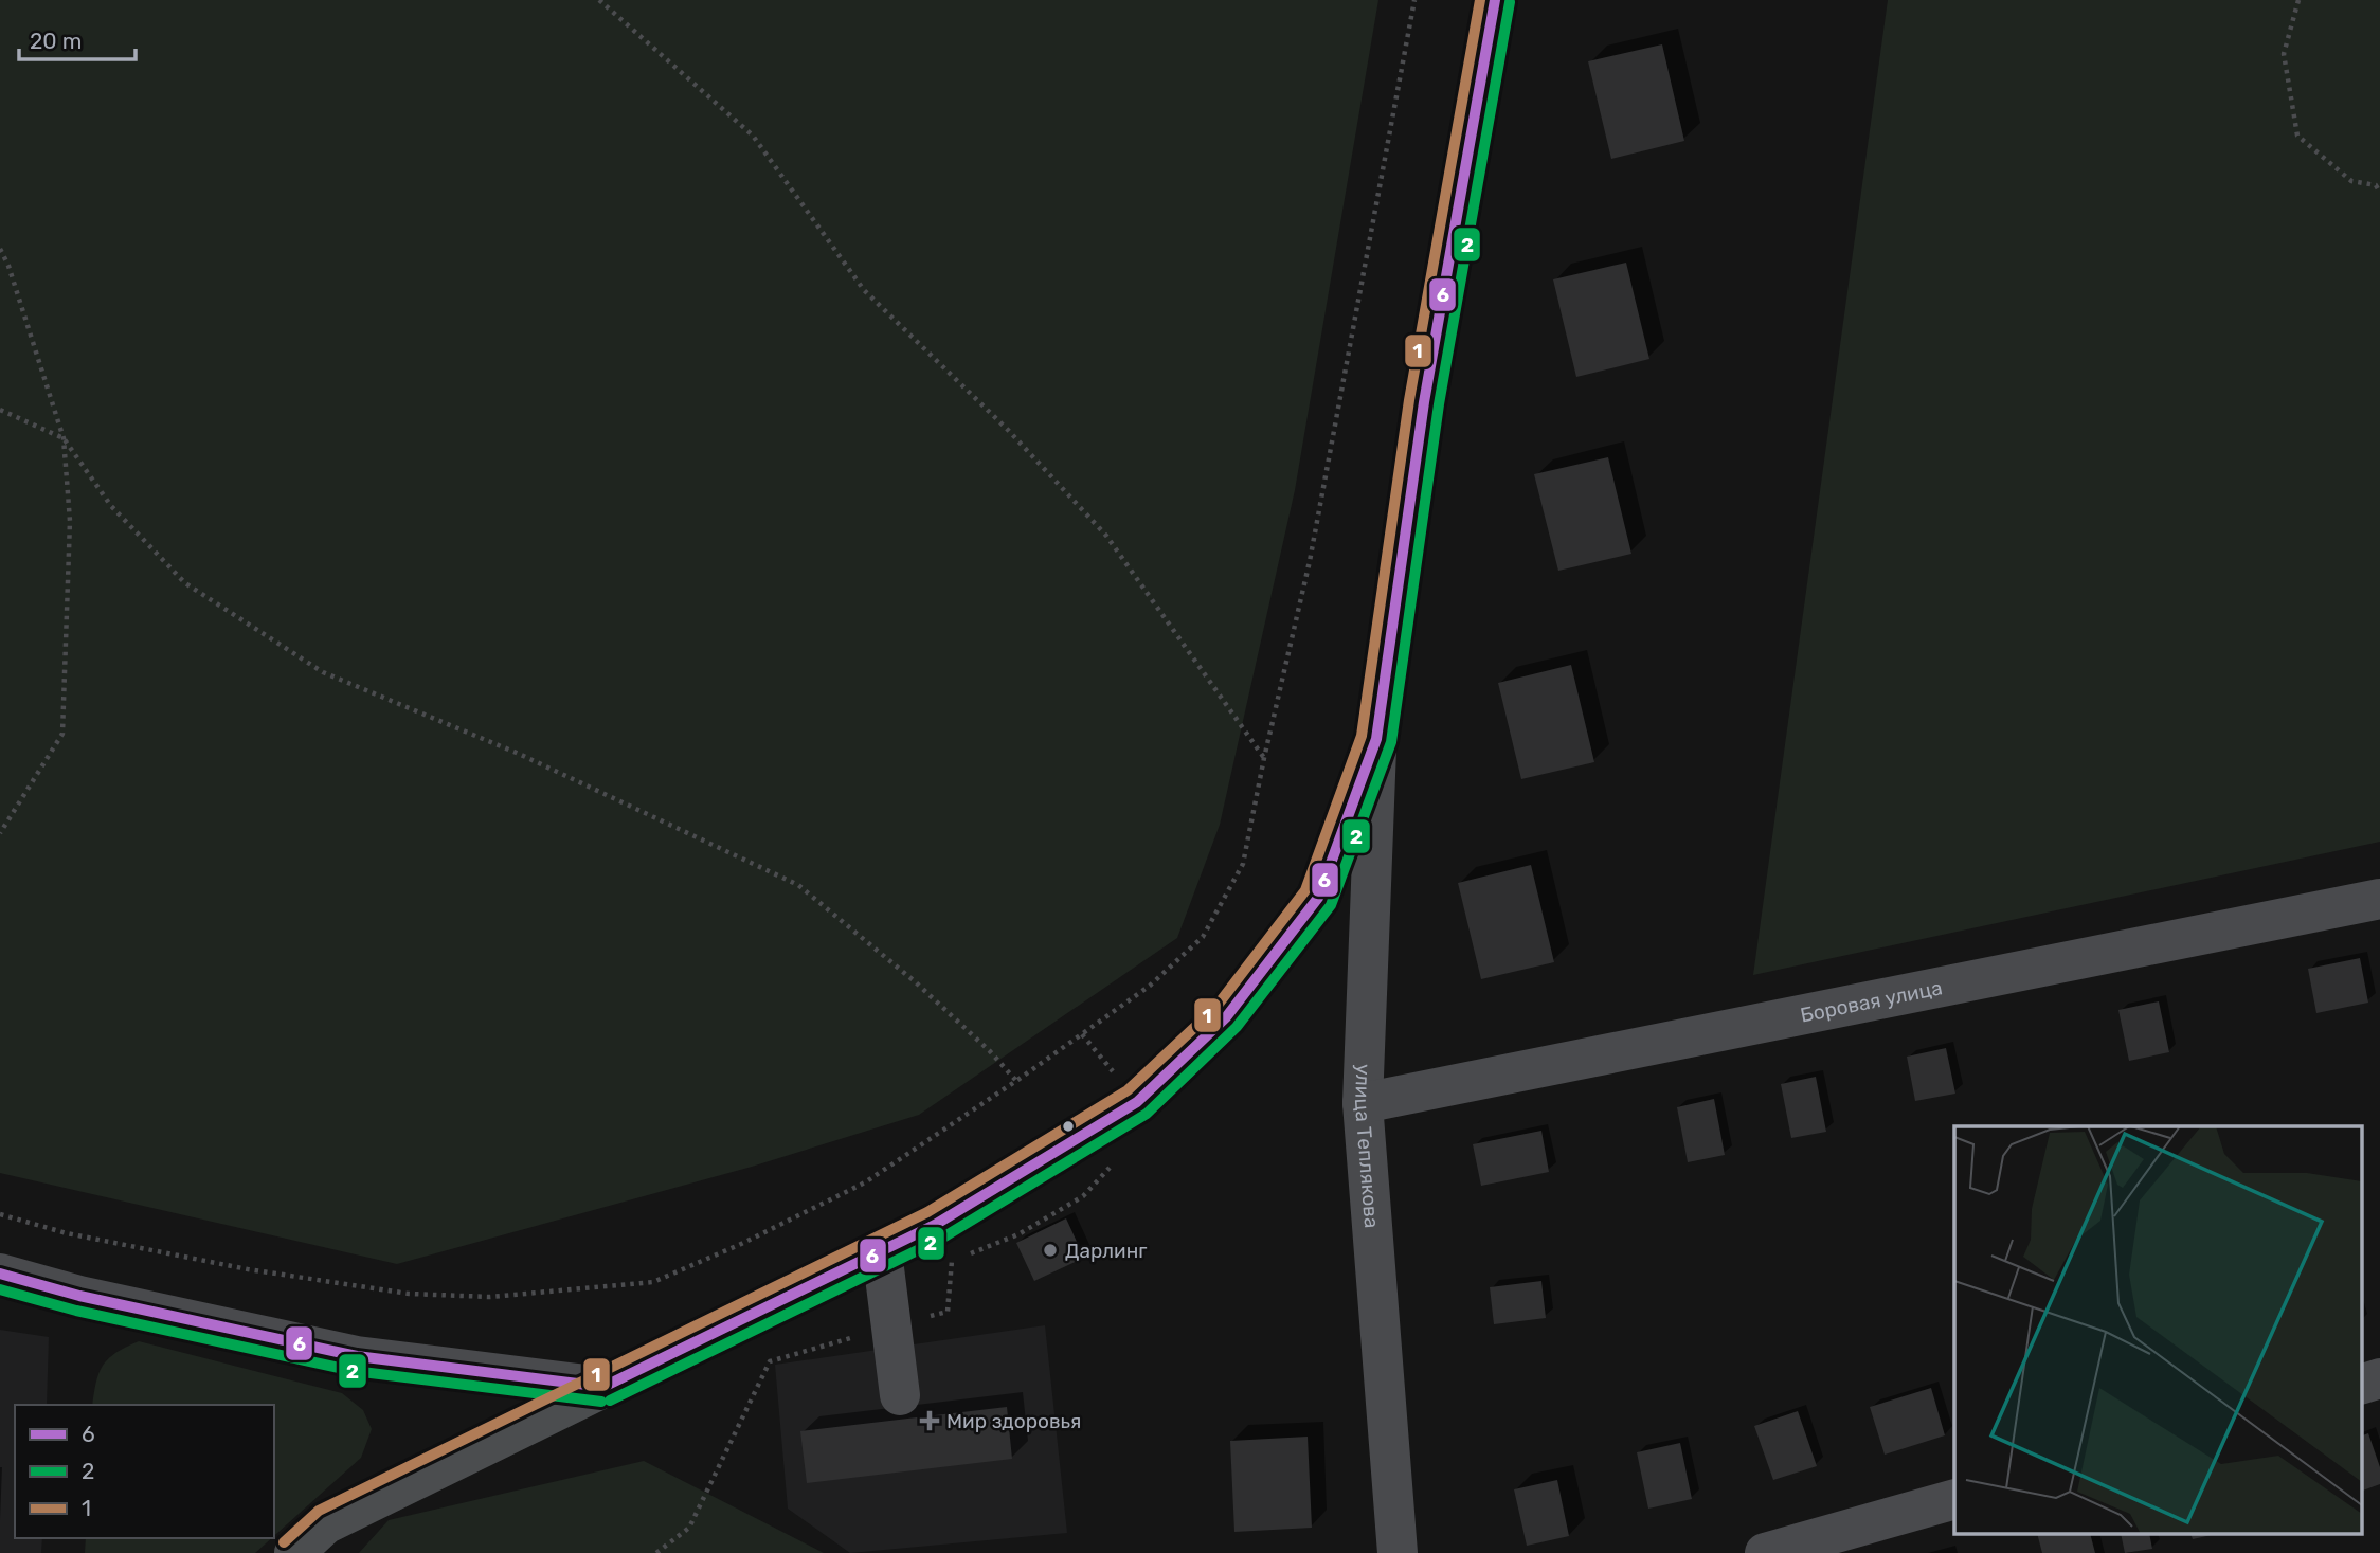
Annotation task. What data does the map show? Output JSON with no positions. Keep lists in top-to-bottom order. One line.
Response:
{"streets":{"street":["Боровая улица","улица Теплякова"]},"crossings":[["Боровая улица","улица Теплякова"]],"places":{"other":["Дарлинг"],"health":["Мир здоровья"]},"lines":["transit line 6","transit line 1","transit line 2"],"legend":["6","2","1"],"scale_bar":"20 m"}
